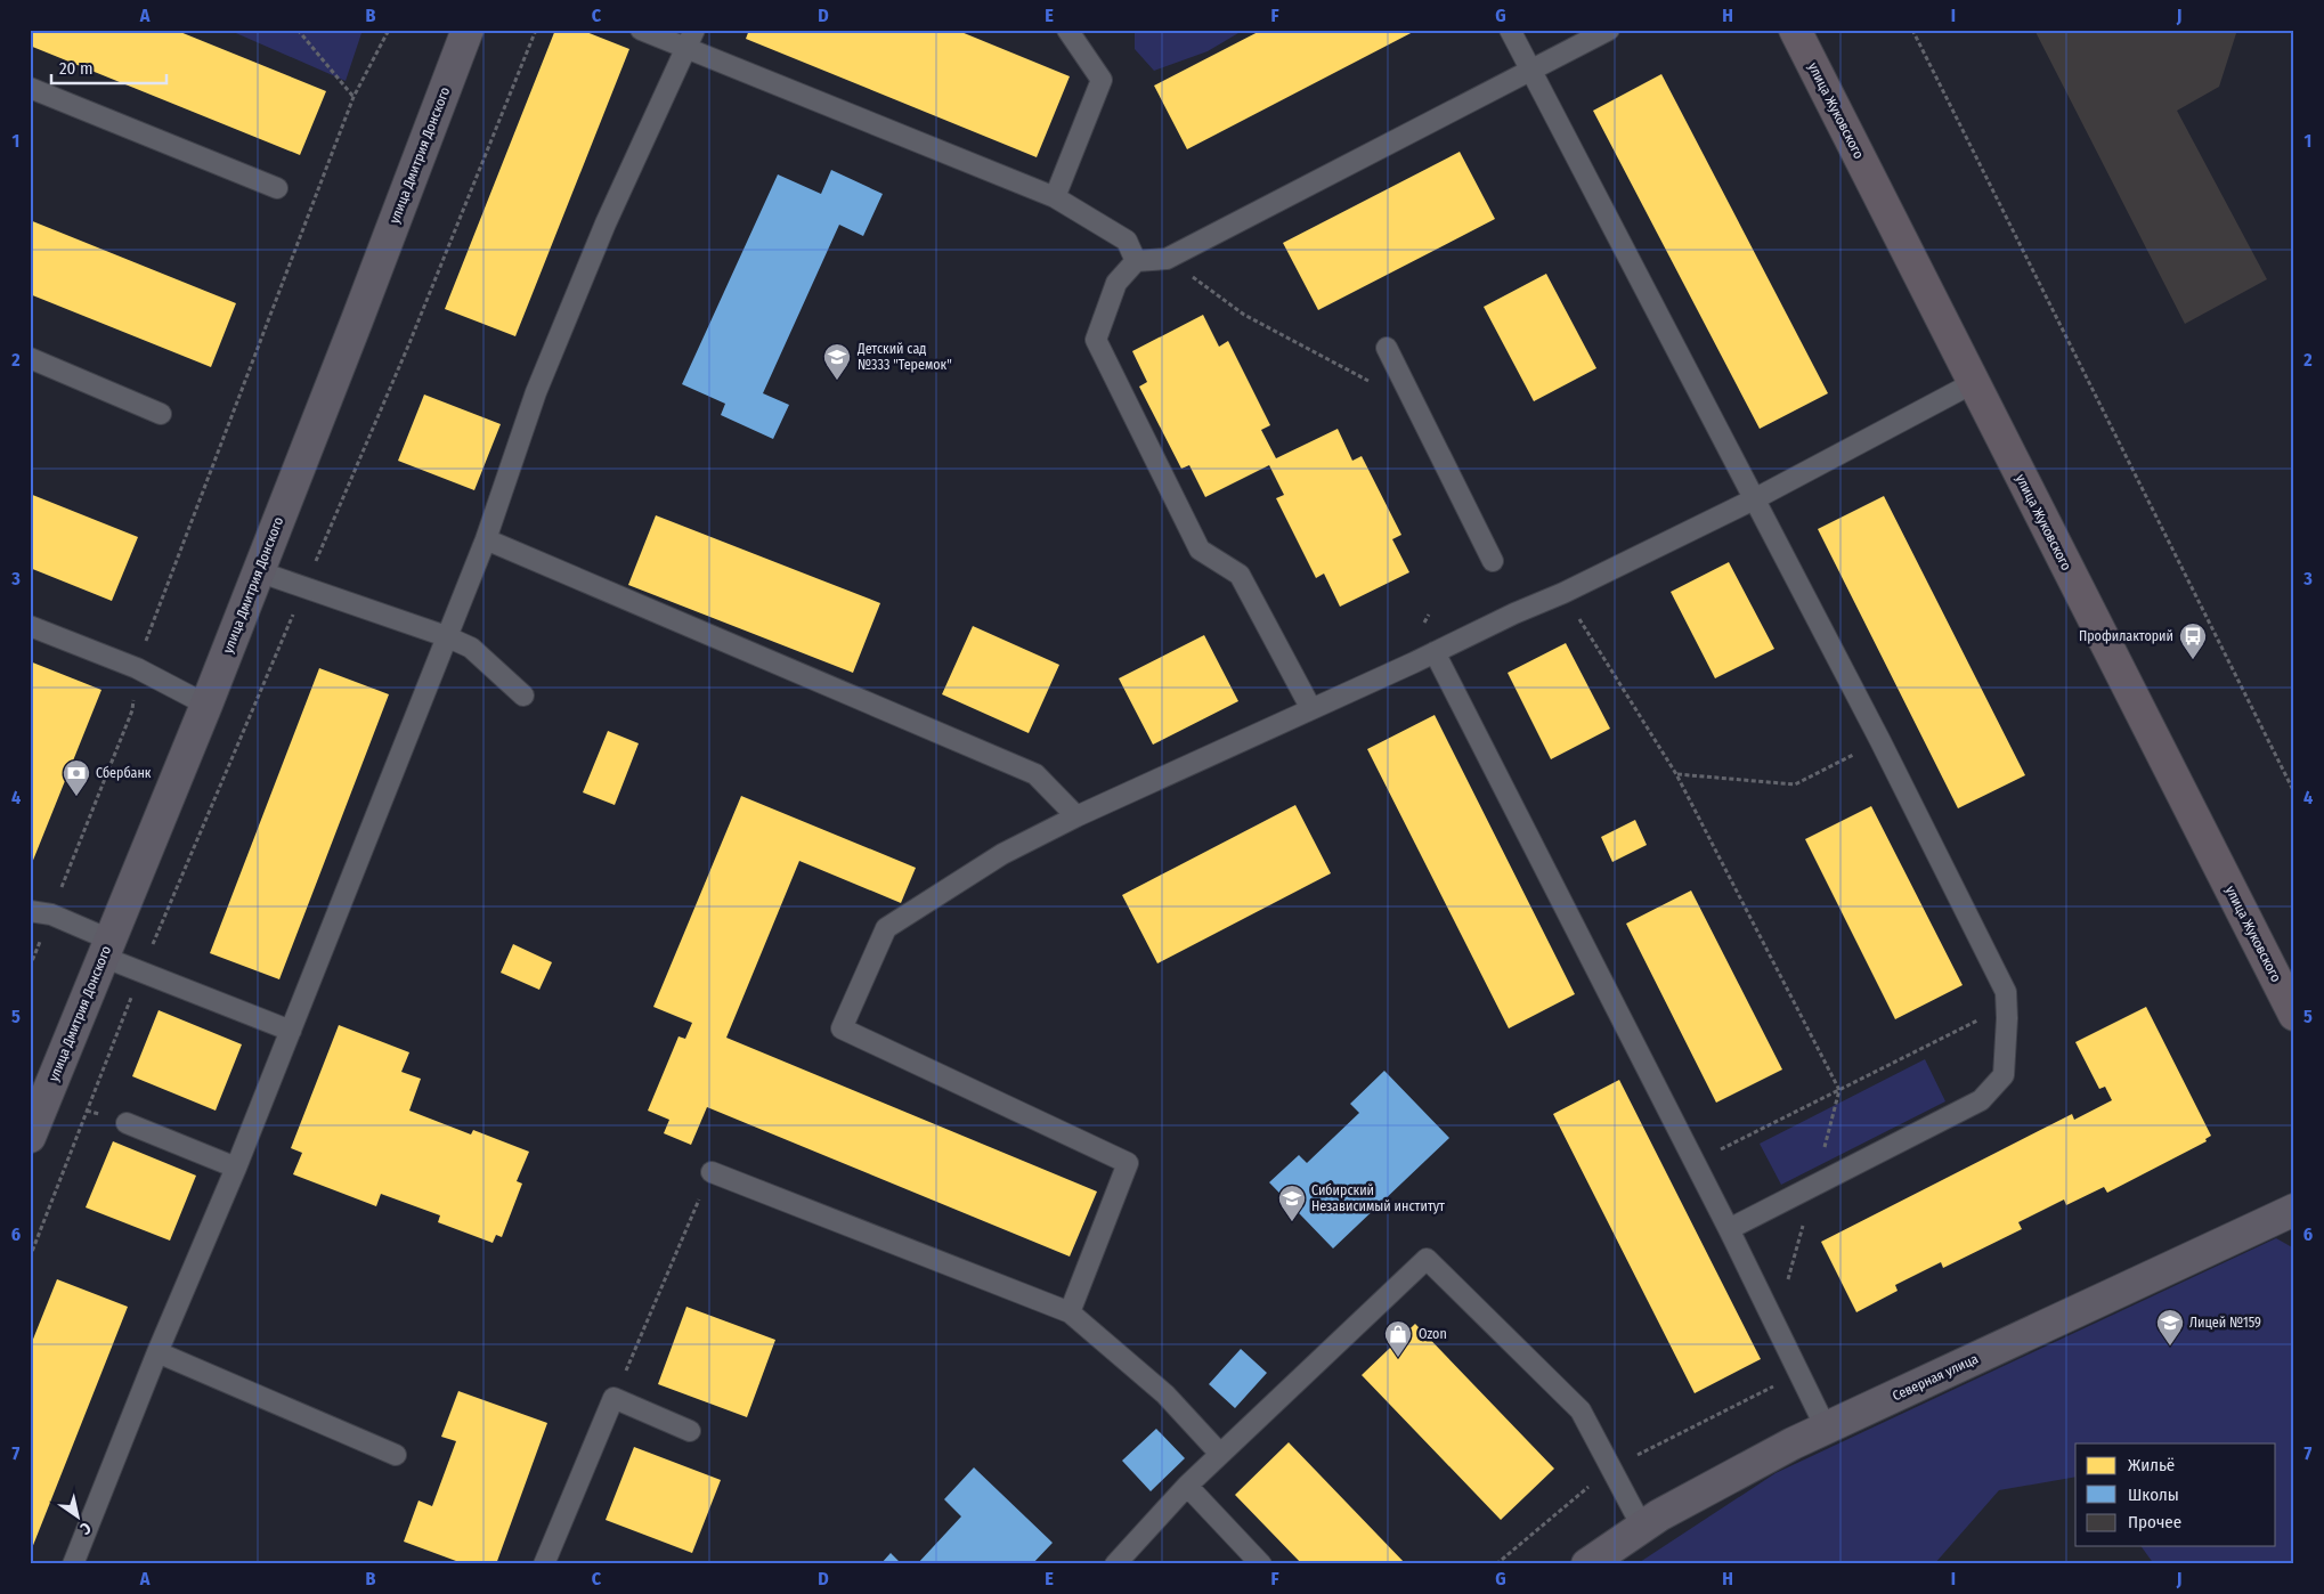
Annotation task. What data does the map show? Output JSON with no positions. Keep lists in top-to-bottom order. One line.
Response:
{"streets":{"main road":["улица Жуковского"],"street":["улица Дмитрия Донского","Северная улица"]},"places":{"school or university":["Детский сад №333 \"Теремок\"","Сибирский Независимый институт","Лицей №159"],"bus stop":["Профилакторий"],"bank":["Сбербанк"],"shop":["Ozon"]},"legend":["Жильё","Школы","Прочее"],"scale_bar":"20 m","north":"bottom right","grid":{"columns":["A","B","C","D","E","F","G","H","I","J"],"rows":["1","2","3","4","5","6","7"]}}
